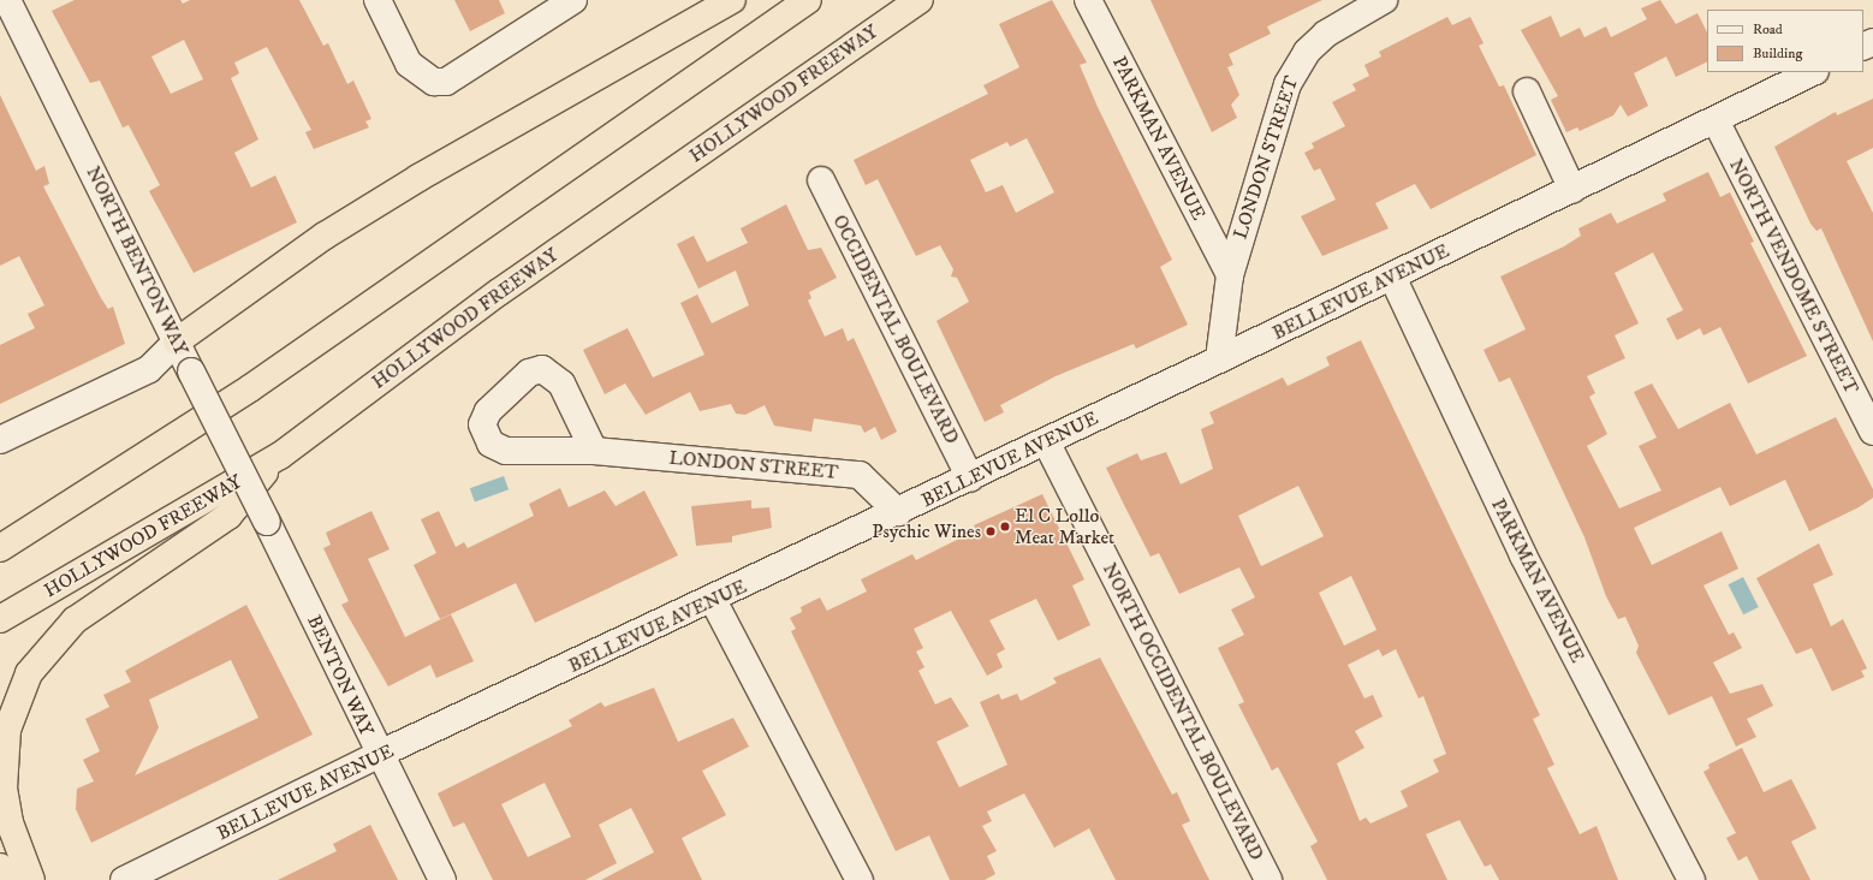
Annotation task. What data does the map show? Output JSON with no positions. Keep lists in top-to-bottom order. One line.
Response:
{"streets":{"highway":["HOLLYWOOD FREEWAY"],"street":["PARKMAN AVENUE","LONDON STREET","NORTH BENTON WAY","NORTH VENDOME STREET","BELLEVUE AVENUE","OCCIDENTAL BOULEVARD","BENTON WAY","NORTH OCCIDENTAL BOULEVARD"]},"crossings":[["PARKMAN AVENUE","LONDON STREET"],["PARKMAN AVENUE","BELLEVUE AVENUE"],["LONDON STREET","BELLEVUE AVENUE"],["NORTH BENTON WAY","BENTON WAY"],["NORTH VENDOME STREET","BELLEVUE AVENUE"],["BELLEVUE AVENUE","OCCIDENTAL BOULEVARD"],["BELLEVUE AVENUE","BENTON WAY"],["BELLEVUE AVENUE","NORTH OCCIDENTAL BOULEVARD"]],"places":["El C Lollo Meat Market","Psychic Wines"],"legend":["Road","Building"]}
